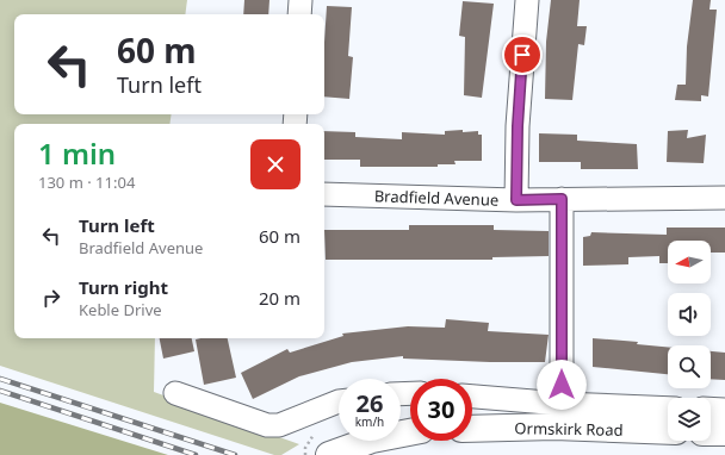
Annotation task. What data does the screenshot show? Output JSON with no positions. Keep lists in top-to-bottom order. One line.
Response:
{"streets":{"highway":["Ormskirk Road"],"street":["Bradfield Avenue"]},"north":"left","page":{"turn":["60 m","Turn left"],"heading":["1 min","130 m · 11:04"],"list":[{"name":"Turn left","note":"Bradfield Avenue","value":"60 m"},{"name":"Turn right","note":"Keble Drive","value":"20 m"}],"speed":"26 km/h","limit":"30"}}
